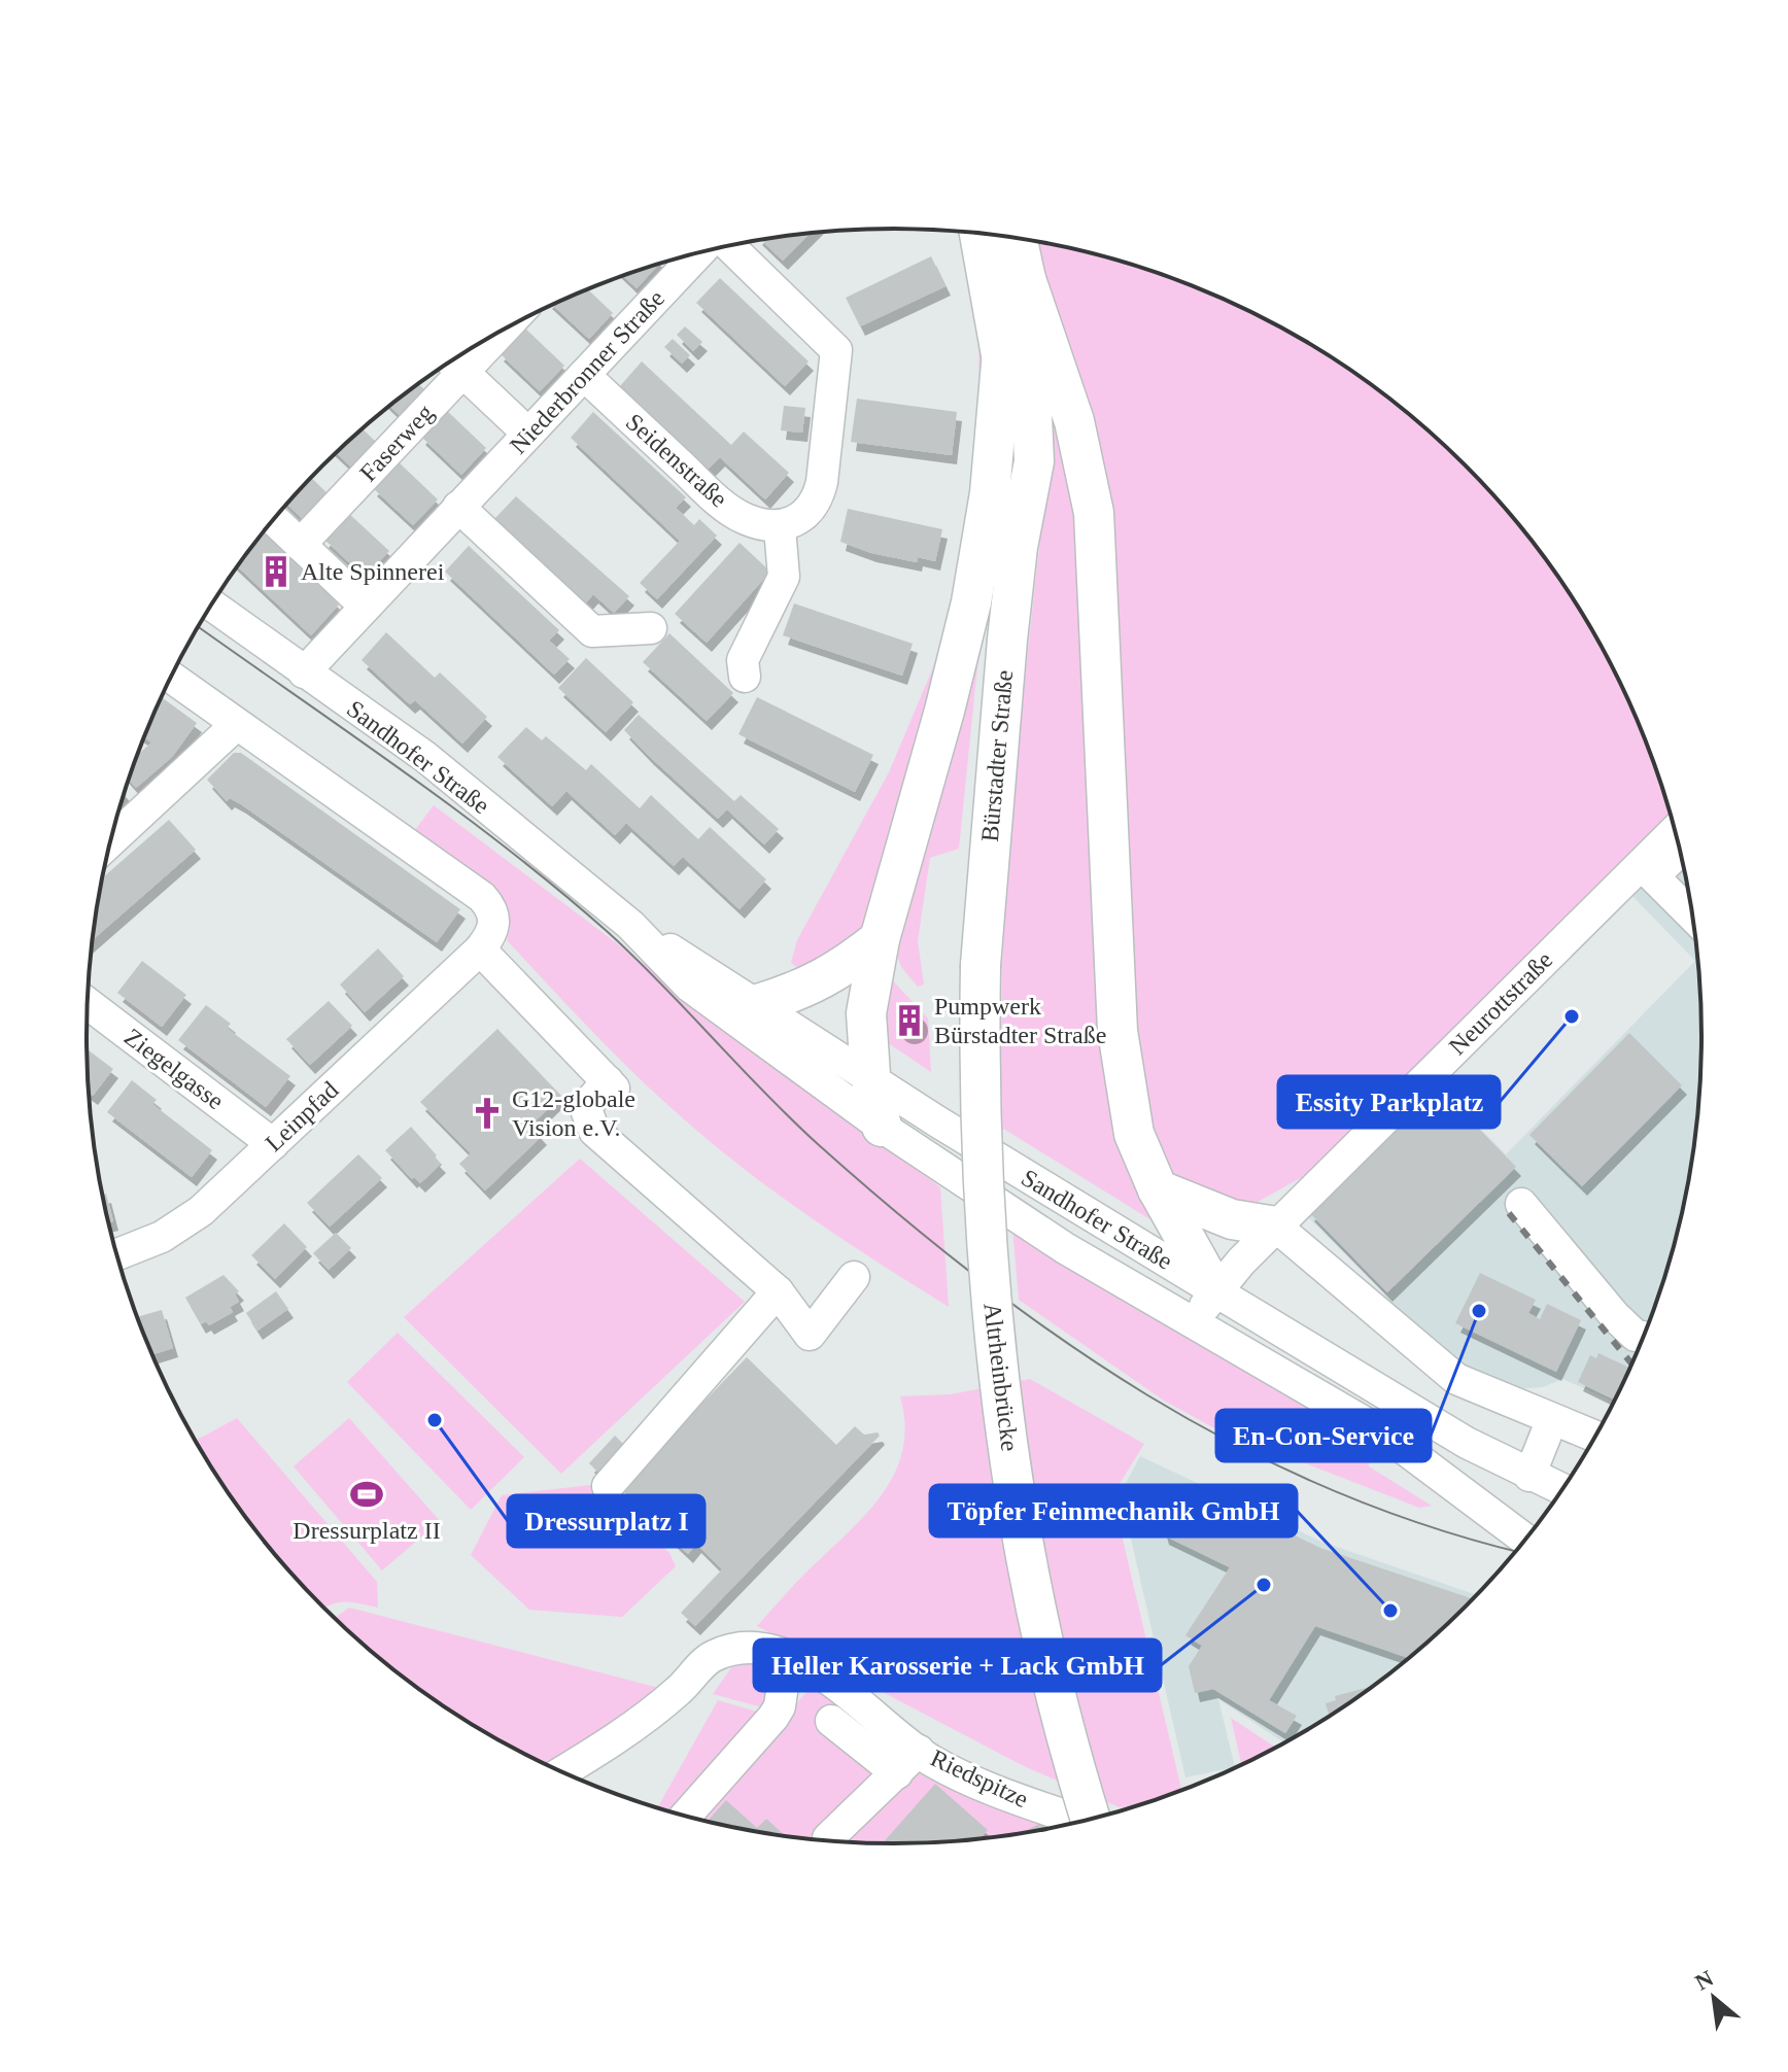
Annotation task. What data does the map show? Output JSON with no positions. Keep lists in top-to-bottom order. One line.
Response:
{"streets":{"main road":["Bürstadter Straße","Altrheinbrücke"],"street":["Niederbronner Straße","Faserweg","Seidenstraße","Sandhofer Straße","Neurottstraße","Ziegelgasse","Leinpfad","Riedspitze"]},"crossings":[["Niederbronner Straße","Seidenstraße"],["Niederbronner Straße","Sandhofer Straße"],["Bürstadter Straße","Altrheinbrücke"],["Sandhofer Straße","Neurottstraße"],["Ziegelgasse","Leinpfad"]],"places":{"building":["Alte Spinnerei","Pumpwerk Bürstadter Straße"],"other":["Essity Parkplatz","En-Con-Service","Dressurplatz I","Heller Karosserie + Lack GmbH","Töpfer Feinmechanik GmbH"],"church":["G12-globale Vision e.V."],"sports":["Dressurplatz II"]},"north":"top left"}
